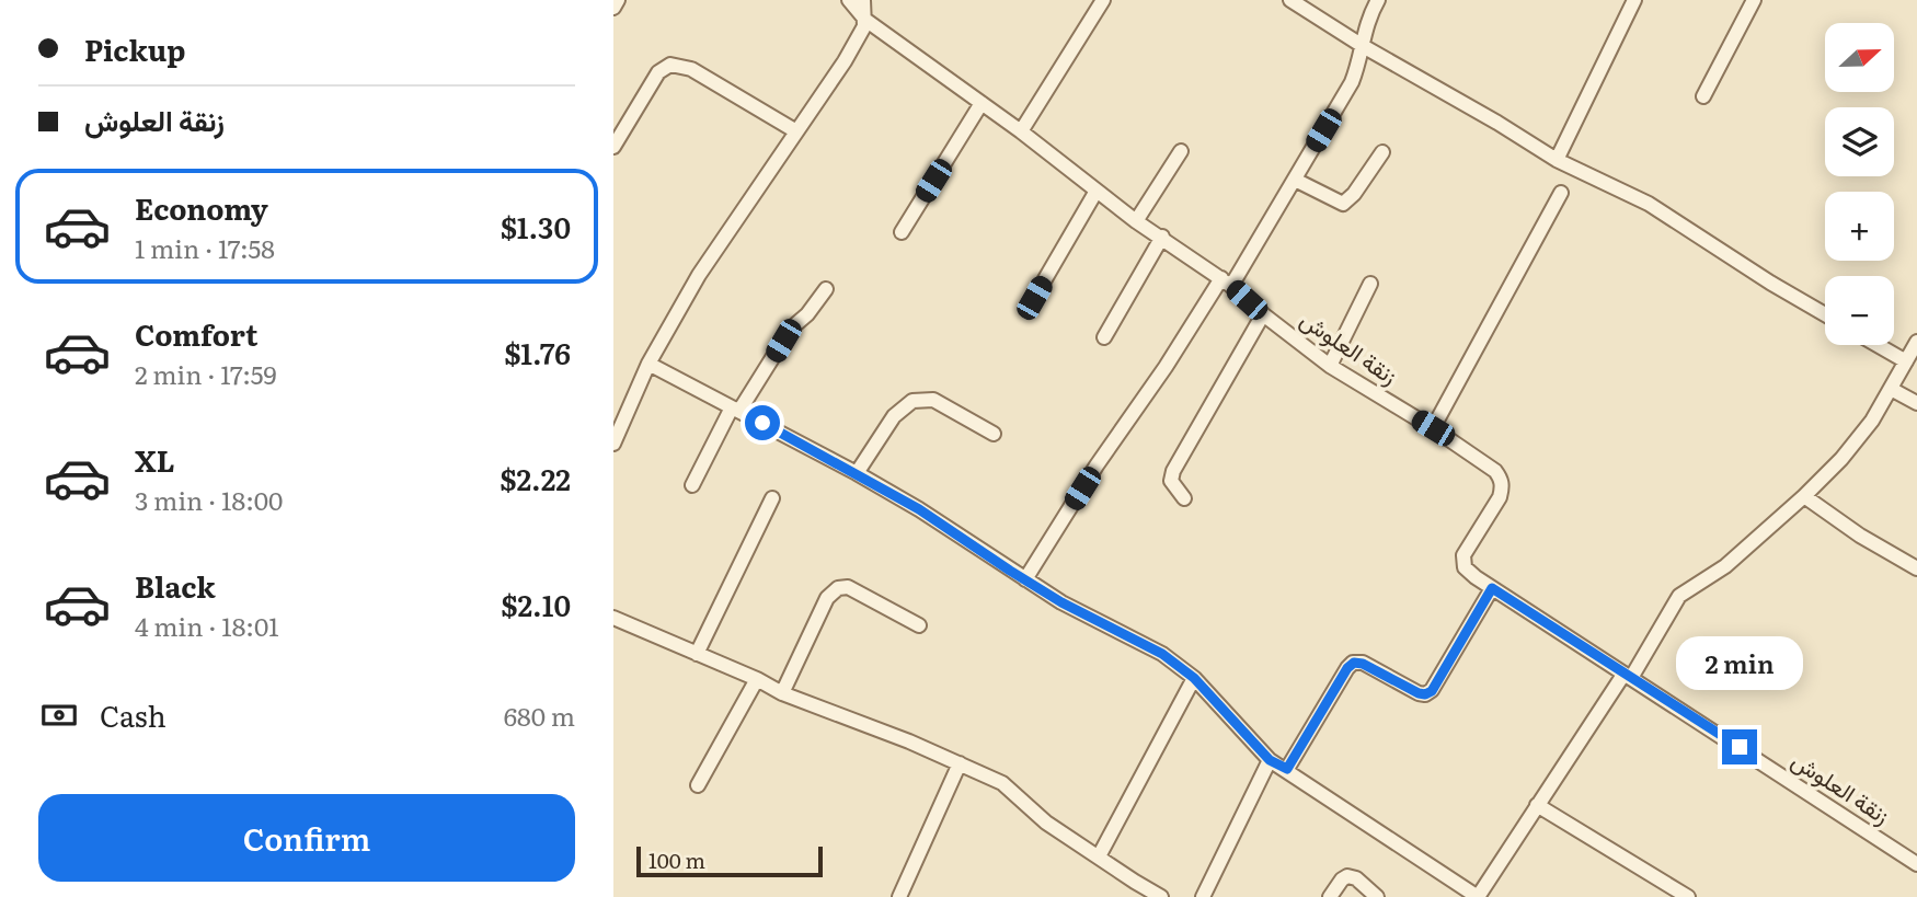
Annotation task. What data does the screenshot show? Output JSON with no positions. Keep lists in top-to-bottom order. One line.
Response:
{"streets":{"street":["زنقة العلوش"]},"scale_bar":"100 m","north":"right","page":{"banner":["Pickup","زنقة العلوش"],"map_buttons":["+","−"],"list":[{"name":"Economy","note":"1 min · 17:58","value":"$1.30"},{"name":"Comfort","note":"2 min · 17:59","value":"$1.76"},{"name":"XL","note":"3 min · 18:00","value":"$2.22"},{"name":"Black","note":"4 min · 18:01","value":"$2.10"}],"bubble":"2 min","pay":["Cash","680 m"],"buttons":"Confirm","scale":"100 m"}}
